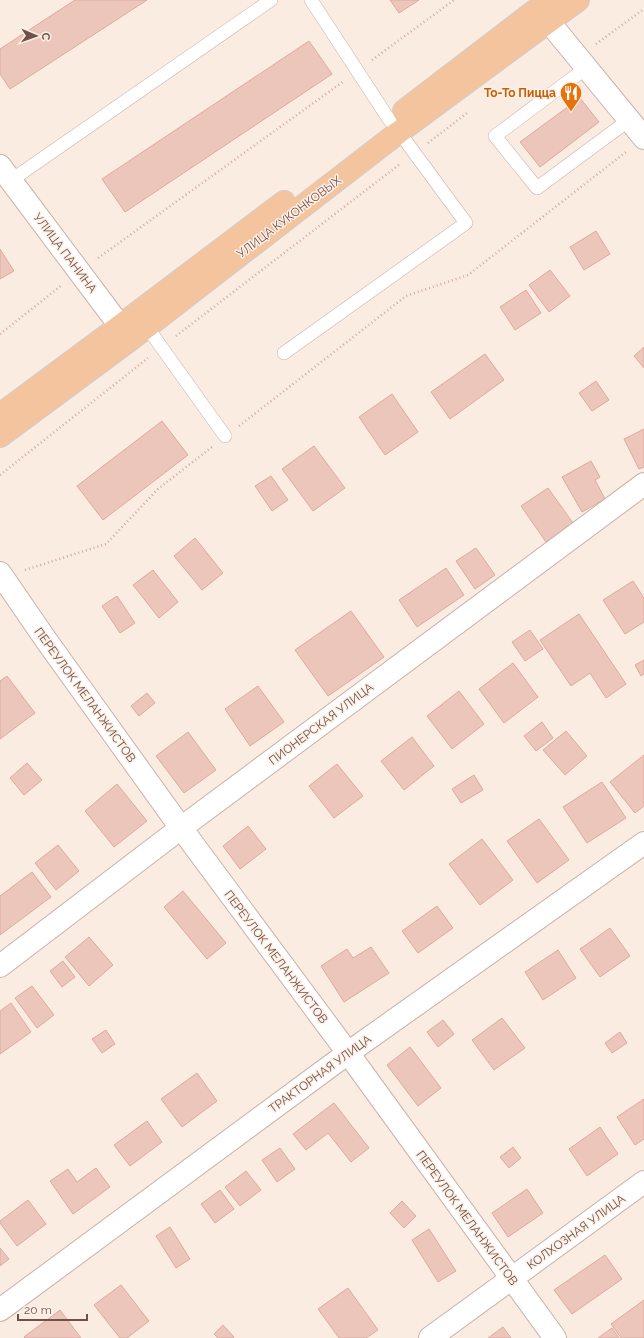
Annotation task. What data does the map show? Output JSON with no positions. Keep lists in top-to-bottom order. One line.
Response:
{"streets":{"main road":["УЛИЦА КУКОНКОВЫХ"],"street":["УЛИЦА ПАНИНА","ПЕРЕУЛОК МЕЛАНЖИСТОВ","ПИОНЕРСКАЯ УЛИЦА","ТРАКТОРНАЯ УЛИЦА","КОЛХОЗНАЯ УЛИЦА"]},"crossings":[["УЛИЦА КУКОНКОВЫХ","УЛИЦА ПАНИНА"],["ПЕРЕУЛОК МЕЛАНЖИСТОВ","ПИОНЕРСКАЯ УЛИЦА"],["ПЕРЕУЛОК МЕЛАНЖИСТОВ","ТРАКТОРНАЯ УЛИЦА"],["ПЕРЕУЛОК МЕЛАНЖИСТОВ","КОЛХОЗНАЯ УЛИЦА"]],"places":{"restaurant":["То-То Пицца"]},"scale_bar":"20 m","north":"right"}
